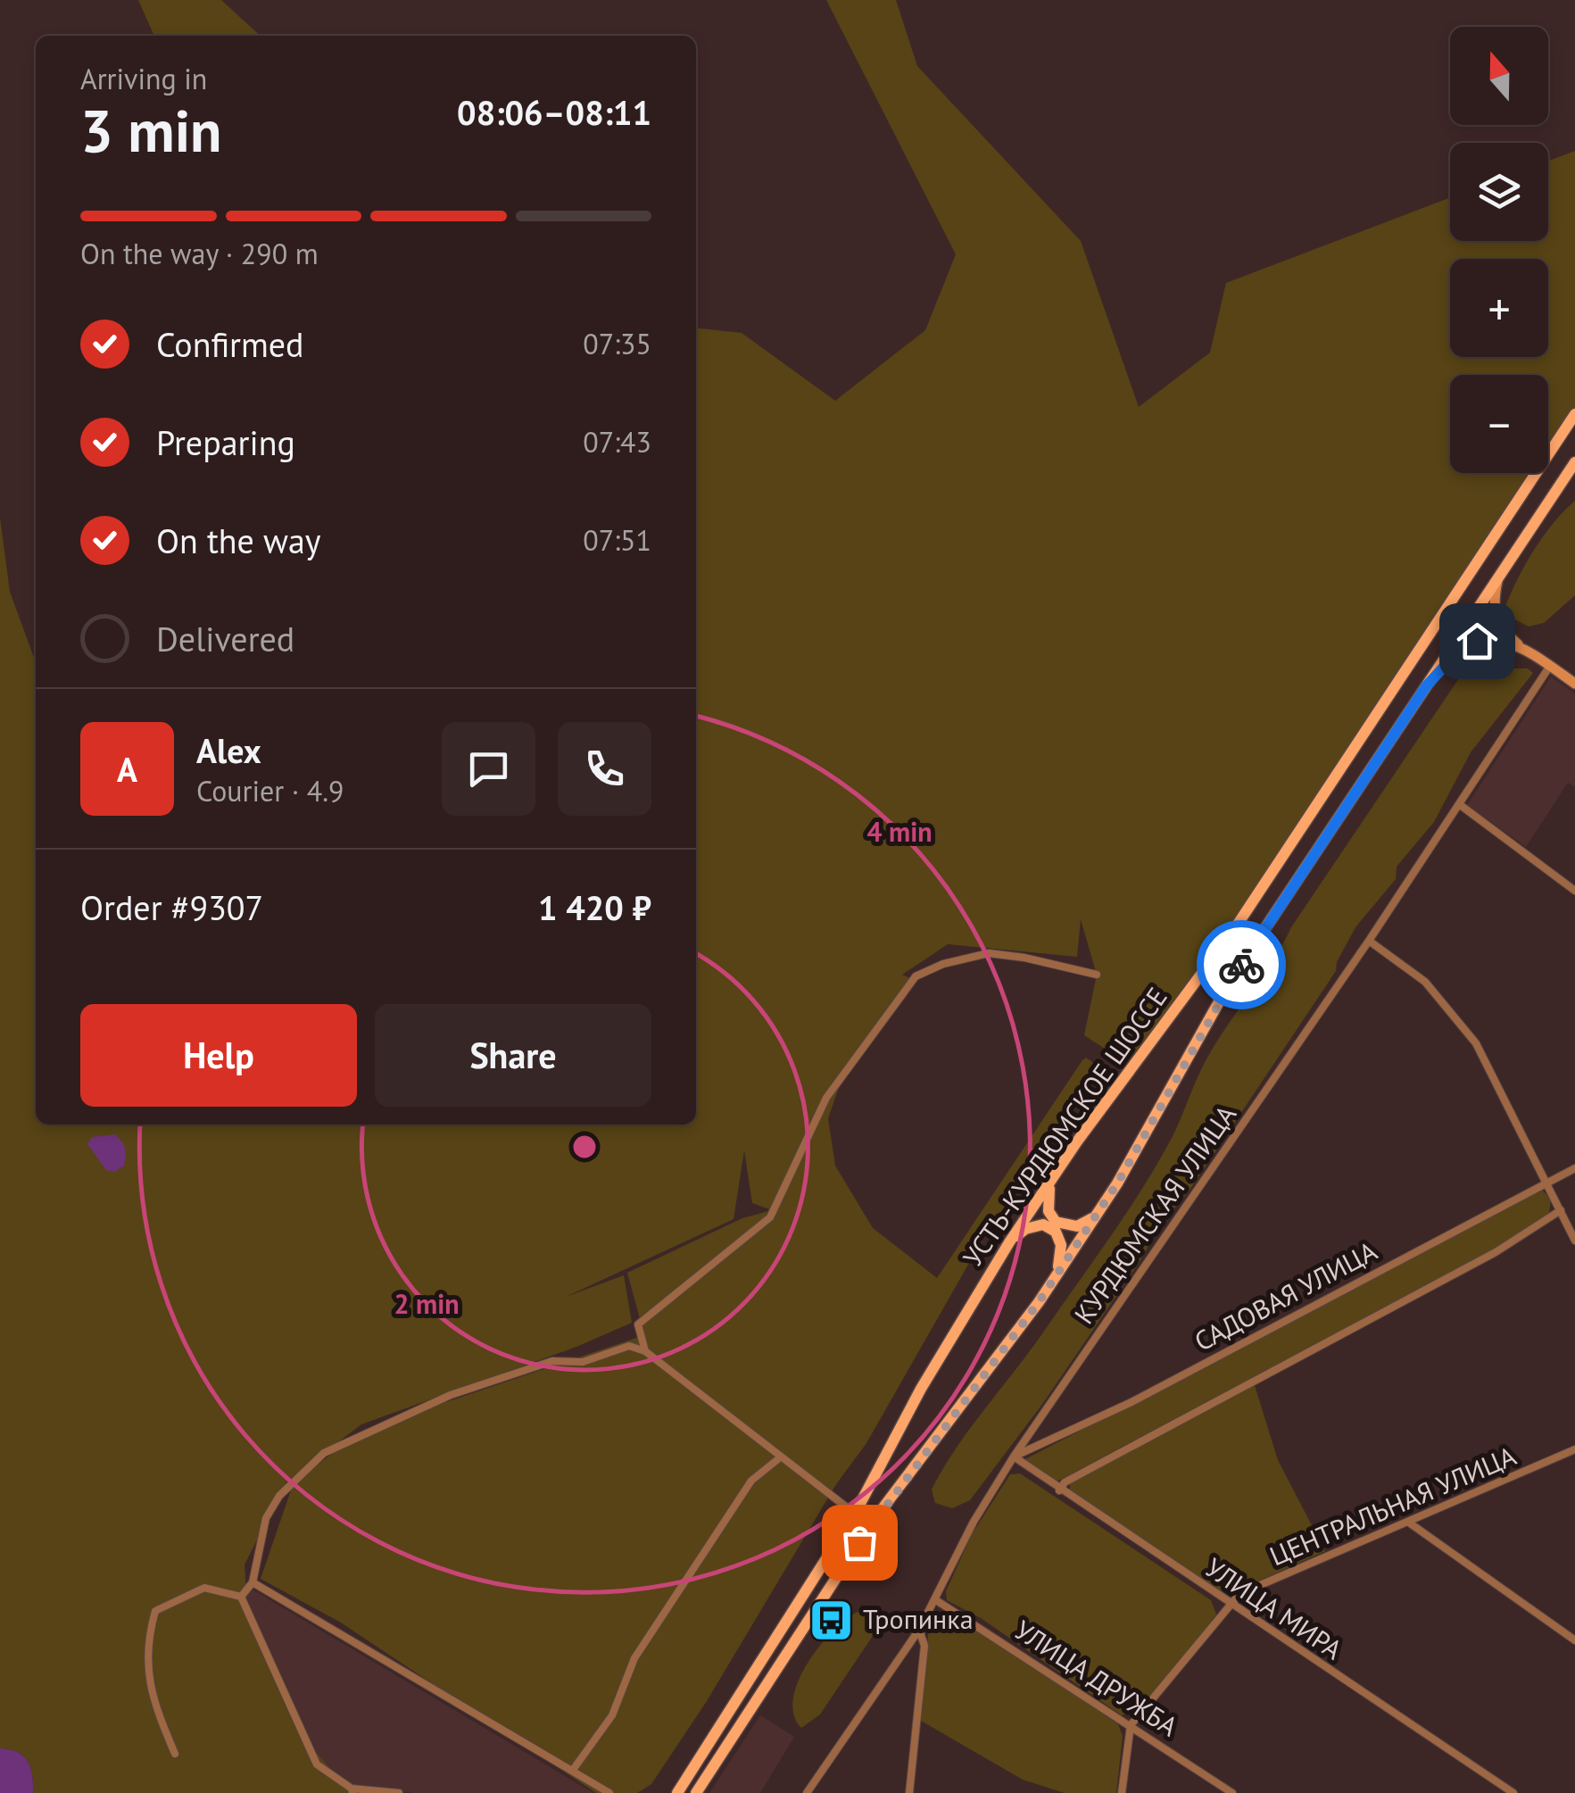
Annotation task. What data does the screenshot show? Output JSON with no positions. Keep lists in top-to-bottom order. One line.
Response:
{"streets":{"main road":["УСТЬ-КУРДЮМСКОЕ ШОССЕ"],"street":["КУРДЮМСКАЯ УЛИЦА","САДОВАЯ УЛИЦА","ЦЕНТРАЛЬНАЯ УЛИЦА","УЛИЦА МИРА","УЛИЦА ДРУЖБА"]},"crossings":[["КУРДЮМСКАЯ УЛИЦА","САДОВАЯ УЛИЦА"],["КУРДЮМСКАЯ УЛИЦА","УЛИЦА МИРА"],["КУРДЮМСКАЯ УЛИЦА","УЛИЦА ДРУЖБА"],["САДОВАЯ УЛИЦА","УЛИЦА МИРА"],["ЦЕНТРАЛЬНАЯ УЛИЦА","УЛИЦА МИРА"]],"places":{"bus stop":["Тропинка"]},"north":"top","page":{"map_buttons":["+","−"],"heading":["3 min","Arriving in","08:06–08:11"],"panel":["Alex","Courier · 4.9","Order #9307","1 420 ₽"],"bar":"On the way · 290 m","list":[["Confirmed","07:35"],["Preparing","07:43"],["On the way","07:51"],"Delivered"],"round":"A","buttons":["Help","Share"]},"rings":["4 min","2 min"]}
